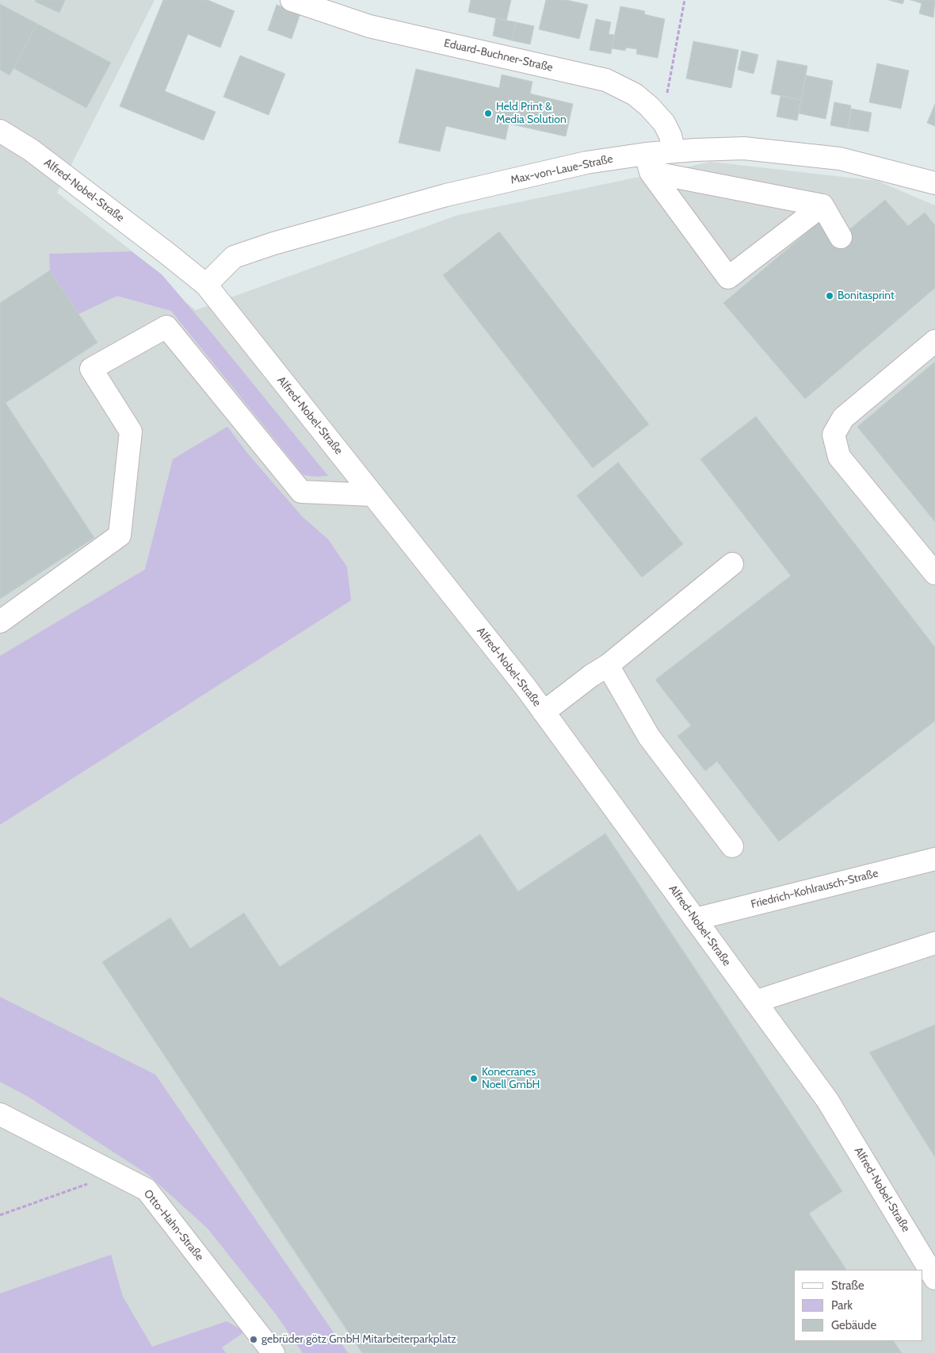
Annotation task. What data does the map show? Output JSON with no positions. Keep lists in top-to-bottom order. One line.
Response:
{"streets":{"street":["Eduard-Buchner-Straße","Max-von-Laue-Straße","Alfred-Nobel-Straße","Friedrich-Kohlrausch-Straße","Otto-Hahn-Straße"]},"crossings":[["Eduard-Buchner-Straße","Max-von-Laue-Straße"],["Max-von-Laue-Straße","Alfred-Nobel-Straße"],["Alfred-Nobel-Straße","Friedrich-Kohlrausch-Straße"]],"places":["Held Print & Media Solution","Bonitasprint","Konecranes Noell GmbH","gebrüder götz GmbH Mitarbeiterparkplatz"],"legend":["Straße","Park","Gebäude"]}
